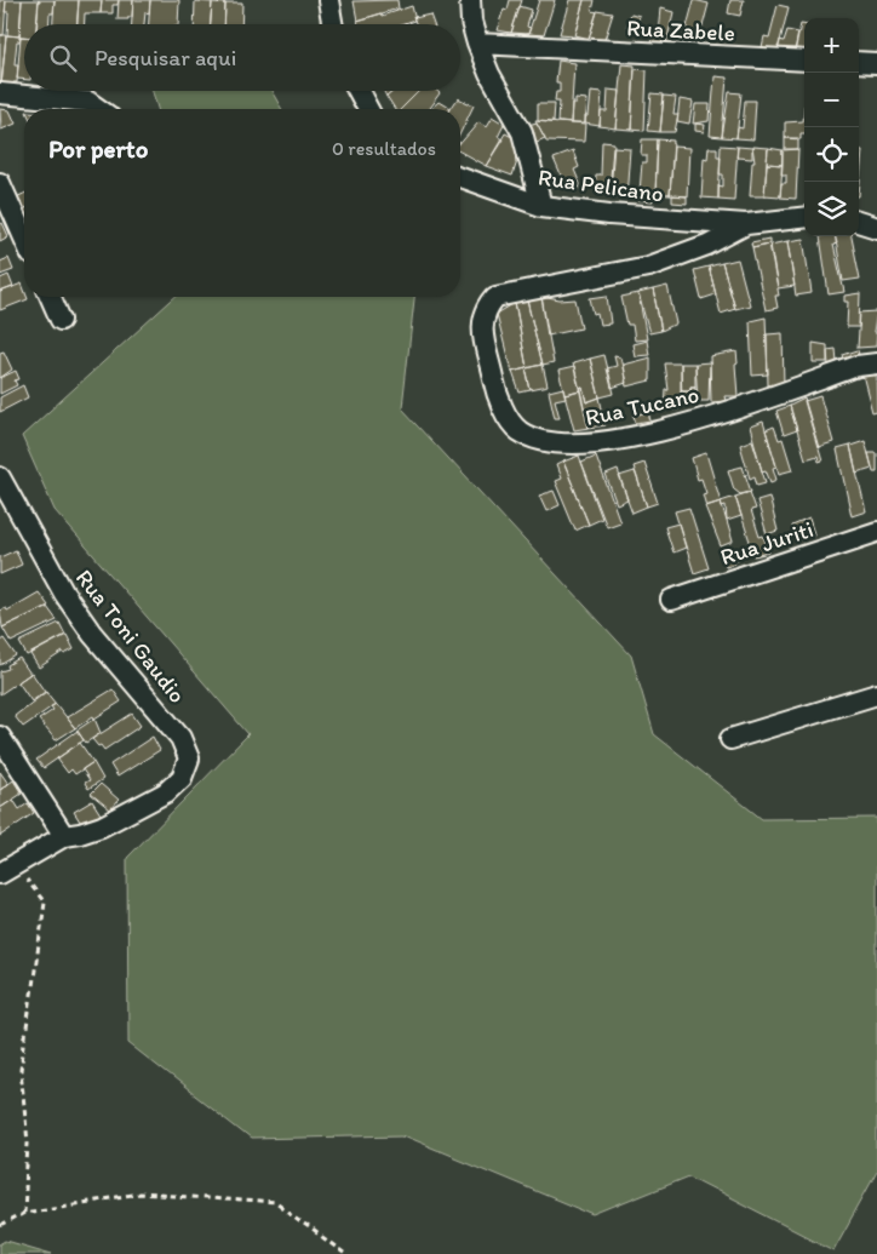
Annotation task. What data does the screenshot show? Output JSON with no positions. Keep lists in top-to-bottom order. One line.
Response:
{"streets":{"street":["Rua Zabele","Rua Pelicano","Rua Tucano","Rua Juriti","Rua Toni Gaudio"]},"crossings":[["Rua Pelicano","Rua Tucano"]],"page":{"map_buttons":["+","−"],"search":"Pesquisar aqui","heading":["Por perto","0 resultados"]}}
